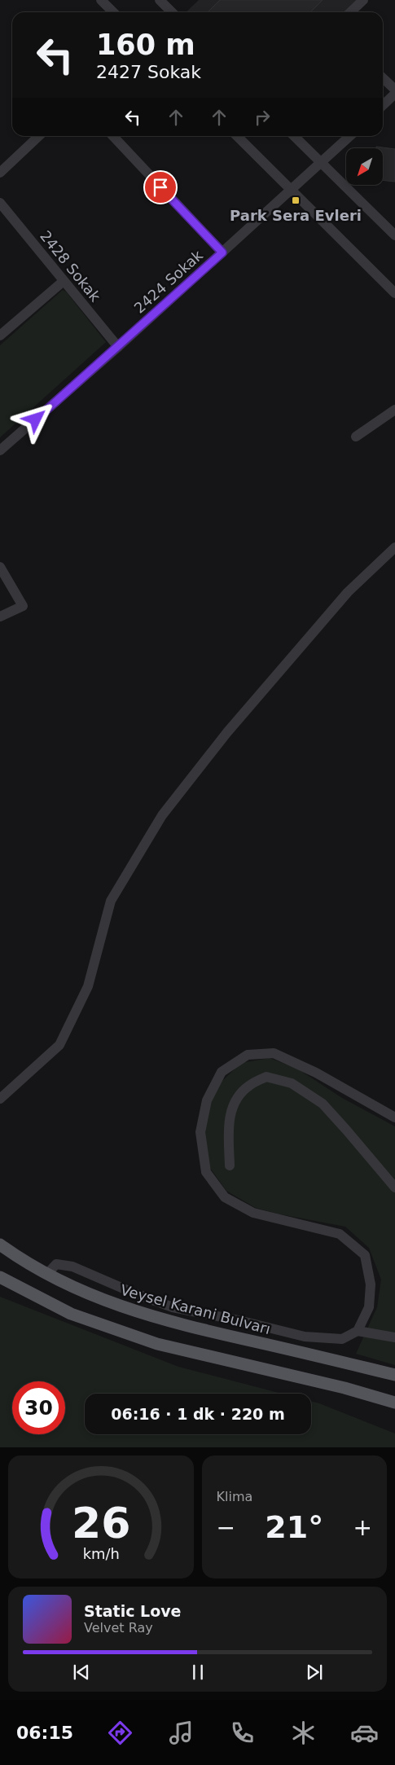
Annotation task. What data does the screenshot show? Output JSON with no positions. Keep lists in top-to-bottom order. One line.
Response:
{"streets":{"main road":["Veysel Karani Bulvarı"],"street":["2428 Sokak","2424 Sokak"]},"crossings":[["2428 Sokak","2424 Sokak"]],"places":{"transit":["Park Sera Evleri"]},"north":"bottom left","page":{"turn":["160 m","2427 Sokak"],"limit":"30","trip":"06:16 · 1 dk · 220 m","tile":"Klima","heat":["−","21°","+"],"song":["Static Love","Velvet Ray"],"tabs":"06:15","gauge":["26","km/h"]}}
